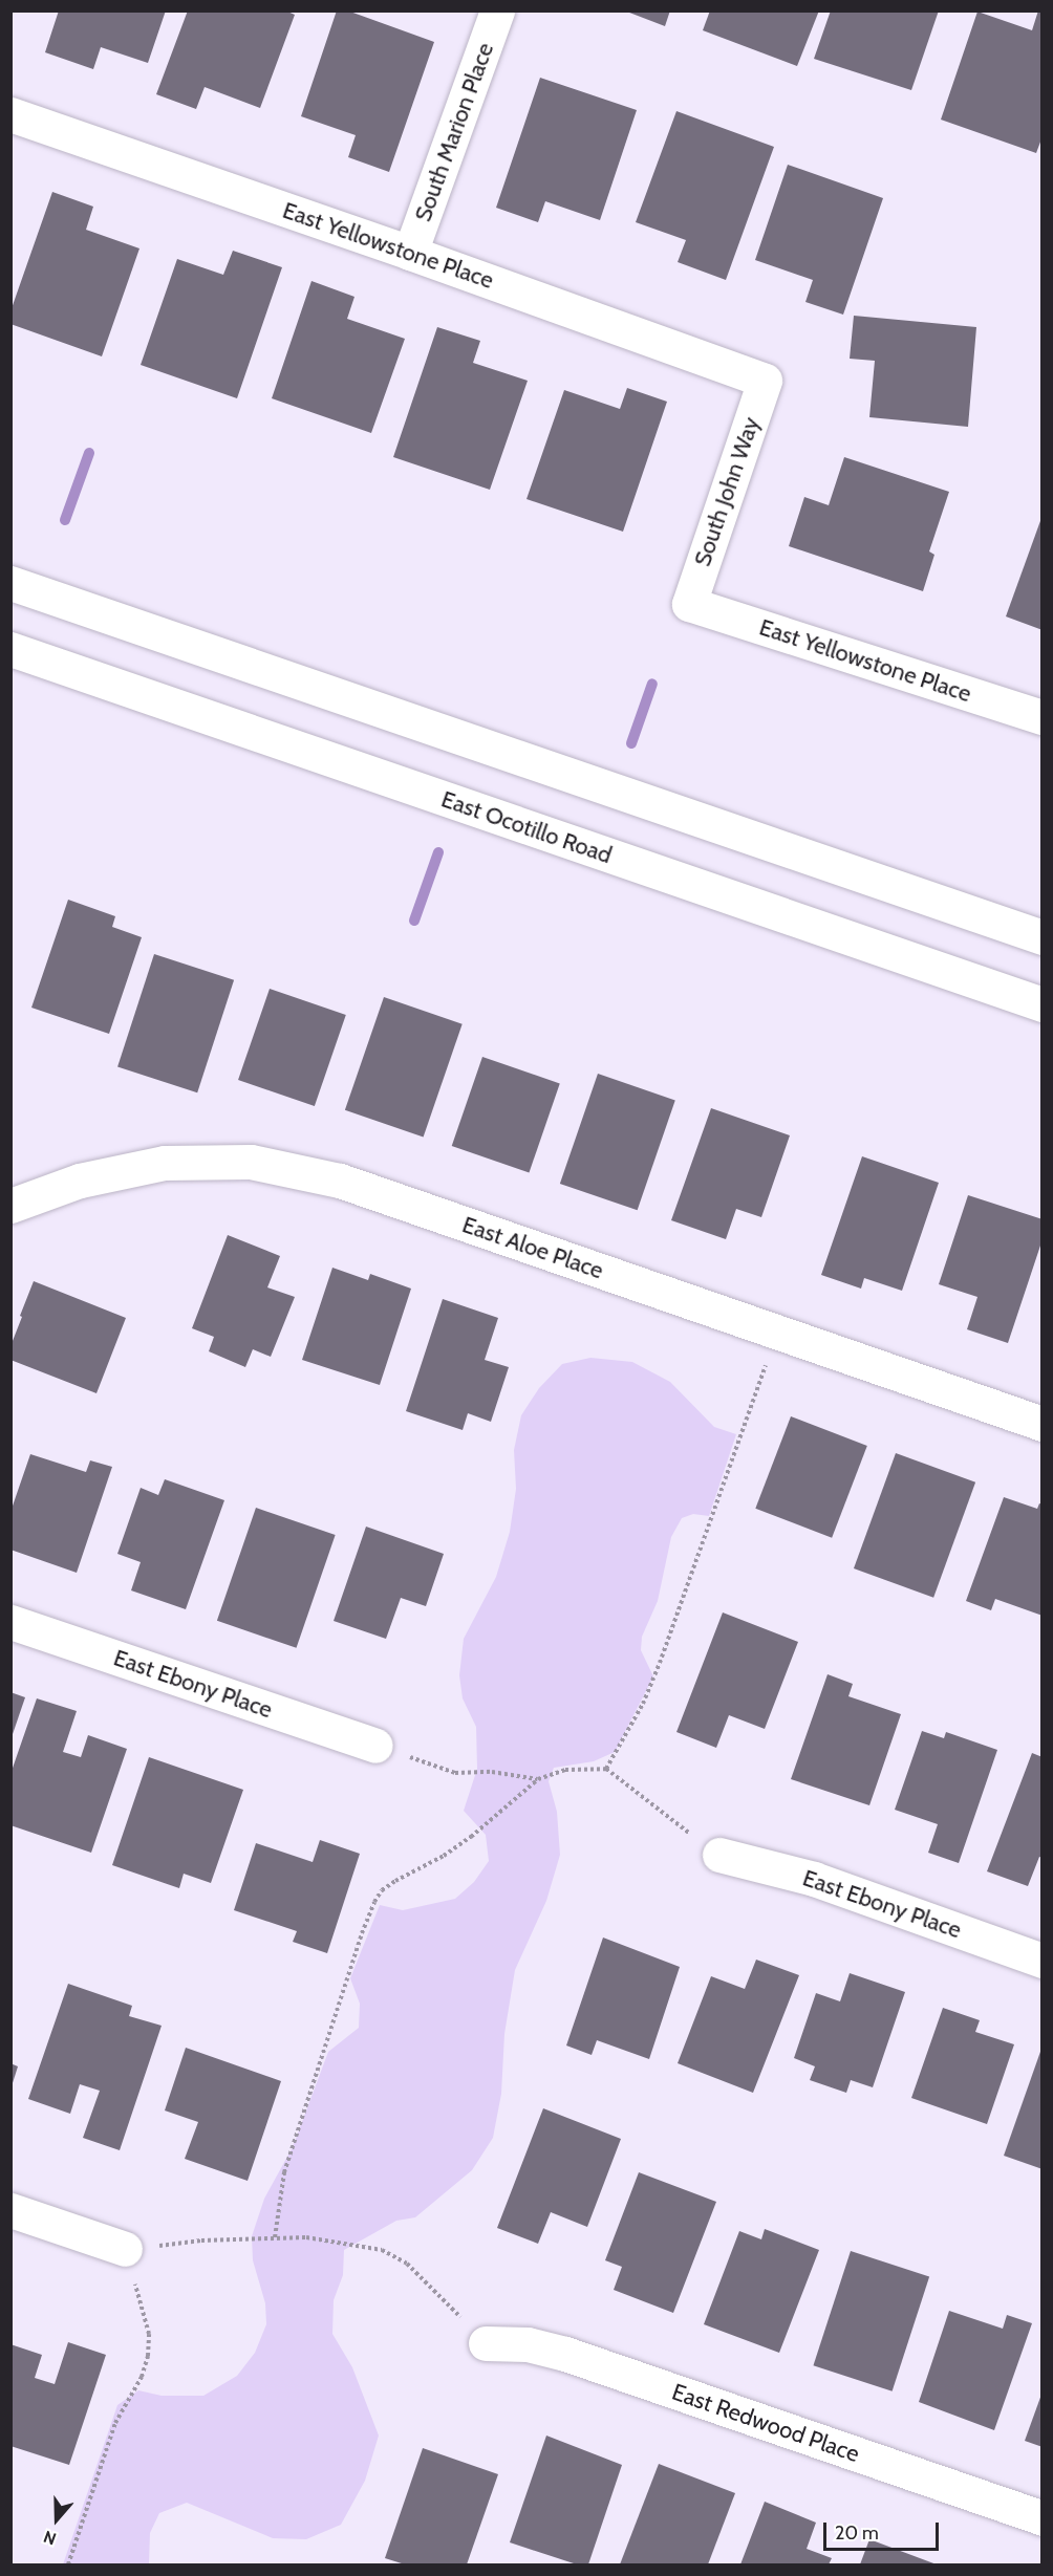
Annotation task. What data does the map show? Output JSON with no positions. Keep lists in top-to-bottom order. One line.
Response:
{"streets":{"street":["South Marion Place","East Yellowstone Place","South John Way","East Ocotillo Road","East Aloe Place","East Ebony Place","East Redwood Place"]},"crossings":[["South Marion Place","East Yellowstone Place"],["East Yellowstone Place","South John Way"]],"scale_bar":"20 m","north":"bottom"}
